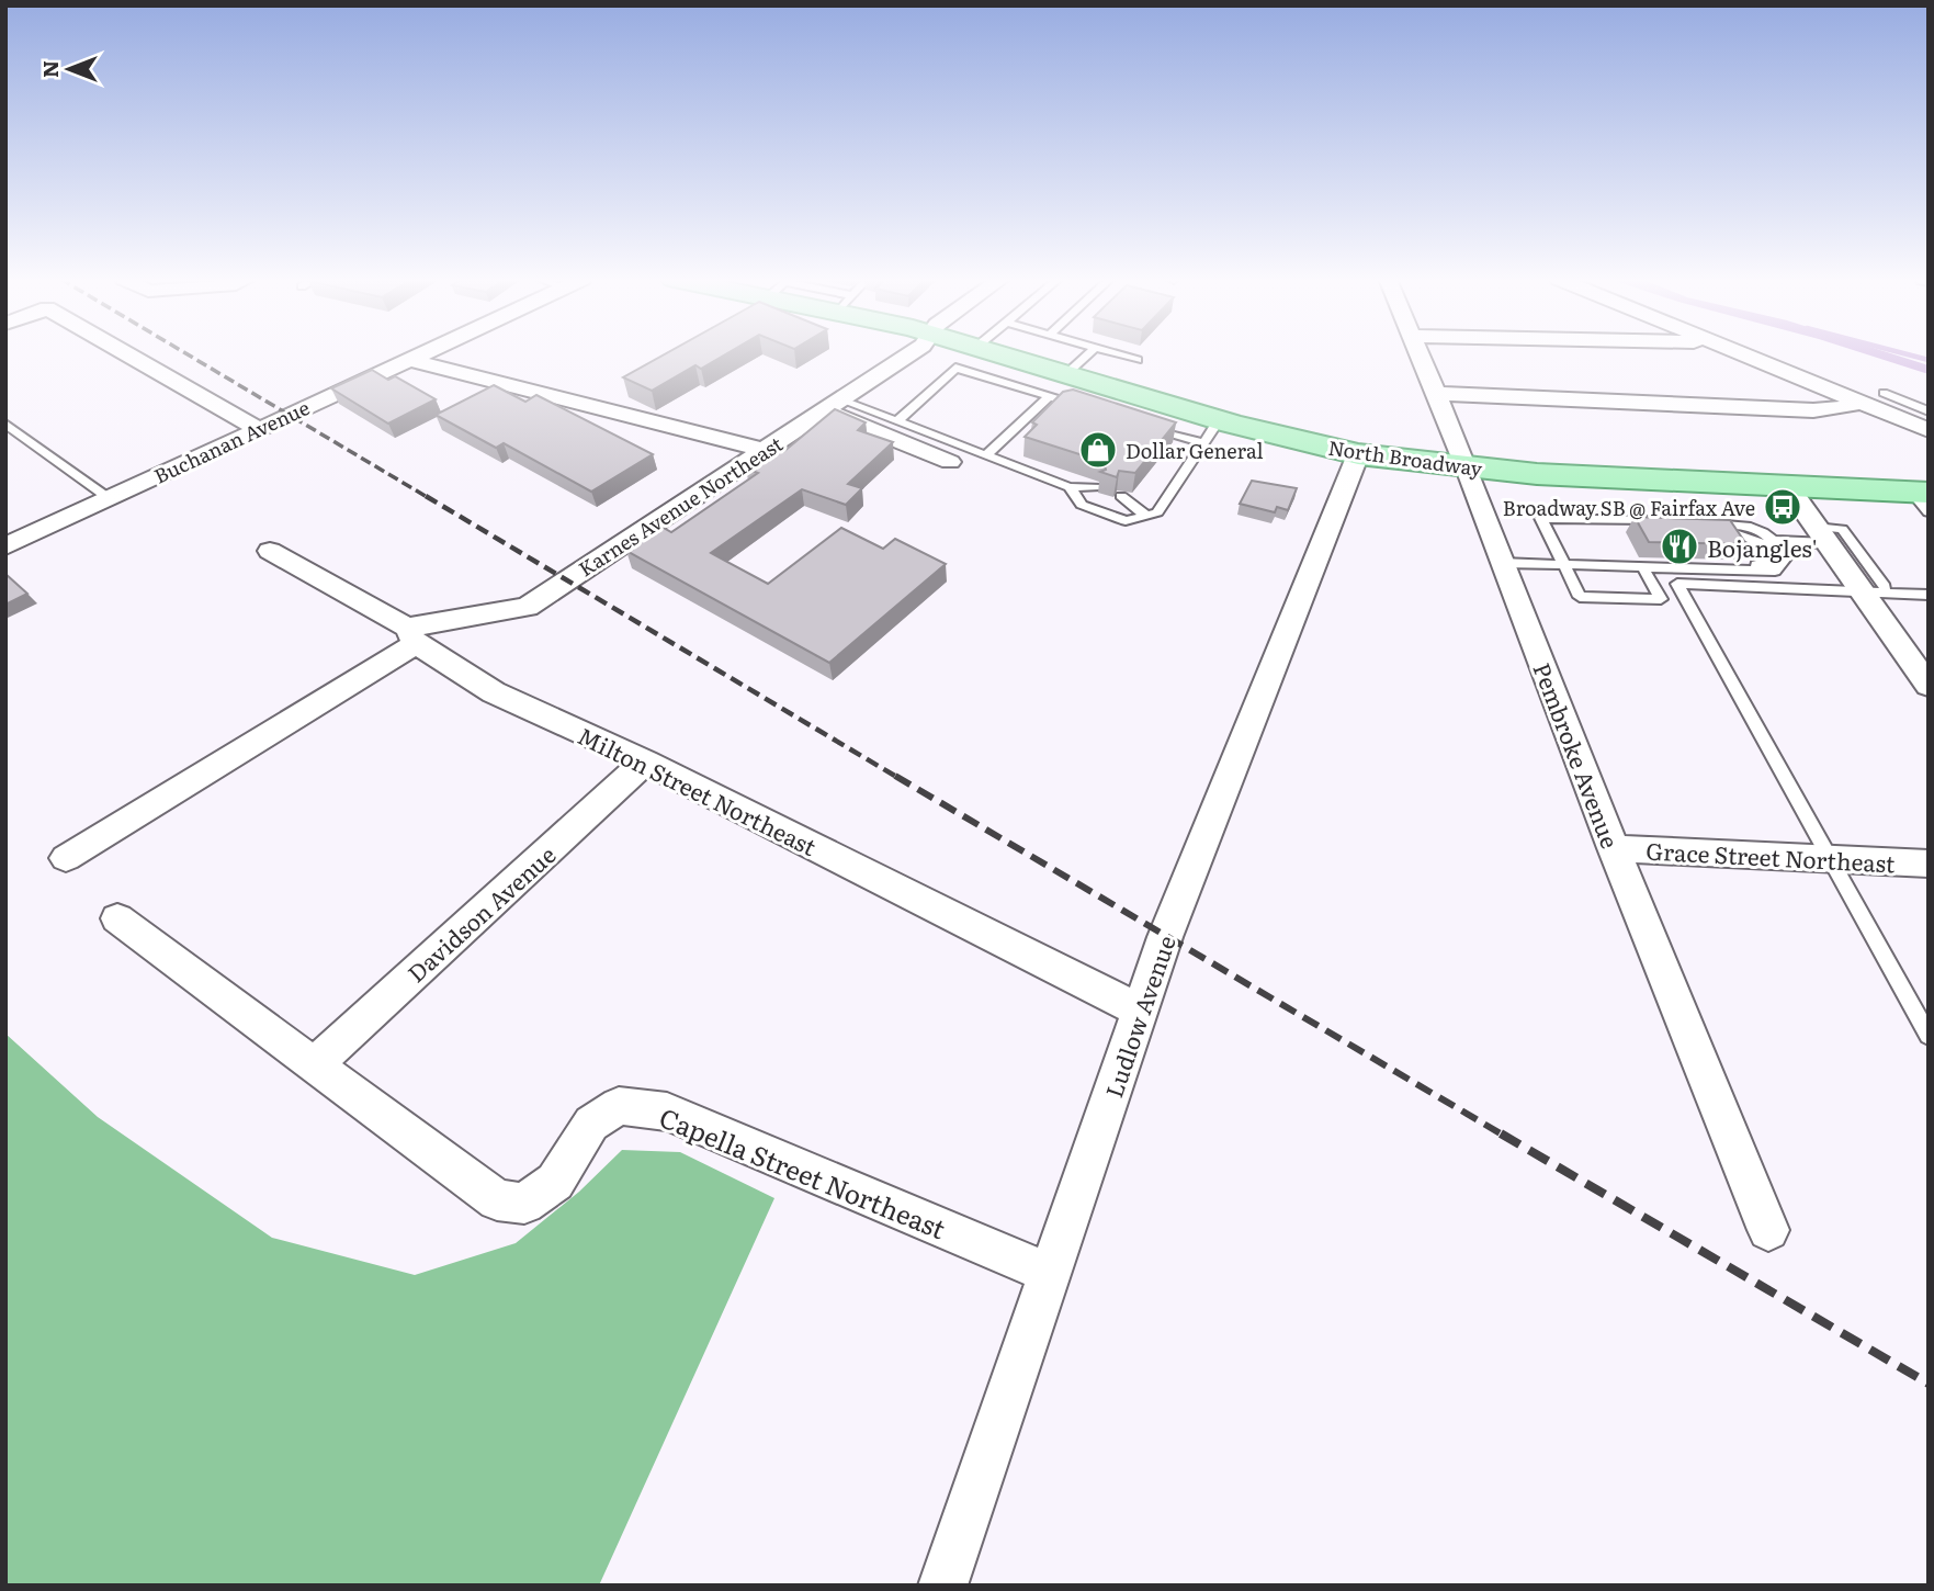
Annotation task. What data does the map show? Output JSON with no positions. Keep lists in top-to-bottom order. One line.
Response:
{"streets":{"main road":["North Broadway"],"street":["Buchanan Avenue","Karnes Avenue Northeast","Pembroke Avenue","Milton Street Northeast","Grace Street Northeast","Davidson Avenue","Ludlow Avenue","Capella Street Northeast"]},"crossings":[["North Broadway","Pembroke Avenue"],["North Broadway","Ludlow Avenue"],["Karnes Avenue Northeast","Milton Street Northeast"],["Pembroke Avenue","Grace Street Northeast"],["Milton Street Northeast","Davidson Avenue"],["Milton Street Northeast","Ludlow Avenue"],["Davidson Avenue","Capella Street Northeast"],["Ludlow Avenue","Capella Street Northeast"]],"places":{"shop":["Dollar General"],"bus stop":["Broadway SB @ Fairfax Ave"],"restaurant":["Bojangles'"]},"north":"left"}
